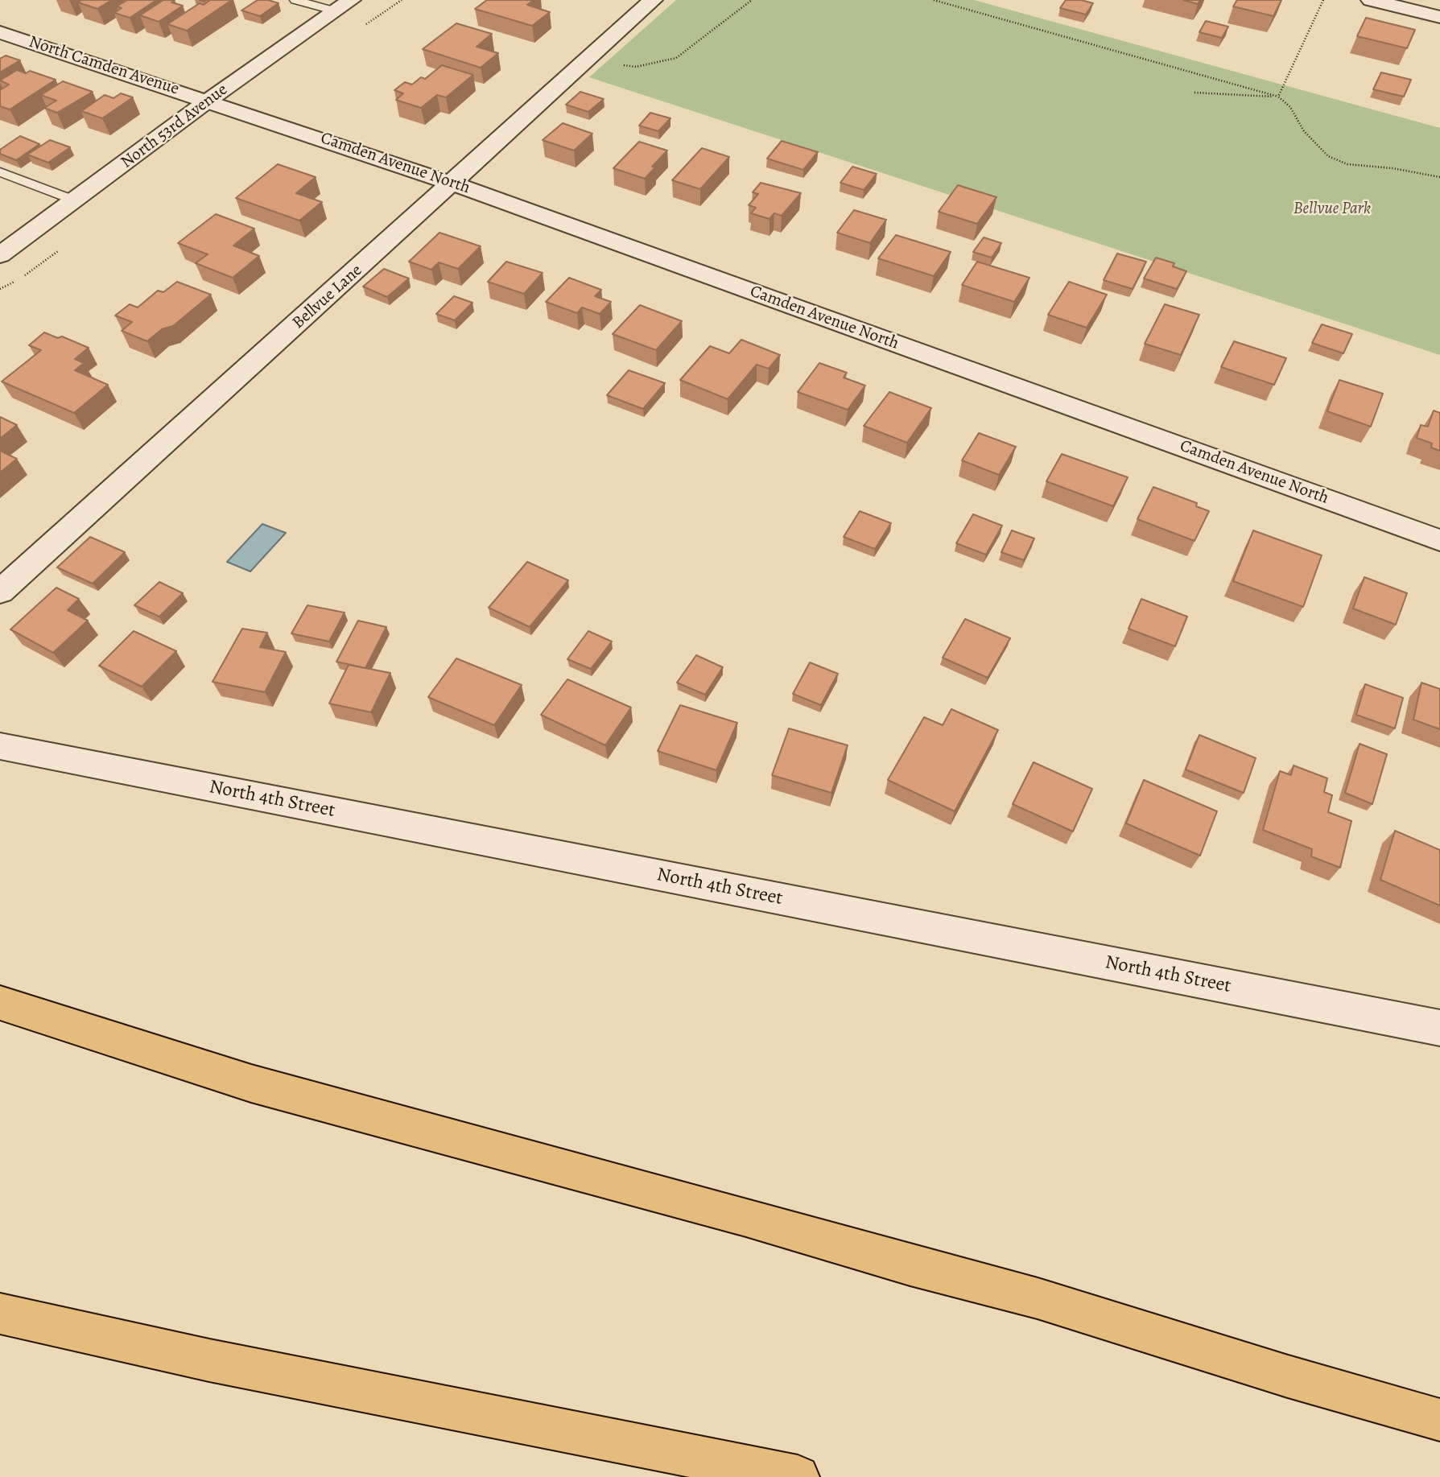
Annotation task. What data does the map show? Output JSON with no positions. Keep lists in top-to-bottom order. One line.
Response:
{"streets":{"street":["North Camden Avenue","North 53rd Avenue","Camden Avenue North","Bellvue Lane","North 4th Street"]},"crossings":[["North Camden Avenue","North 53rd Avenue"],["North Camden Avenue","Camden Avenue North"],["North 53rd Avenue","Camden Avenue North"],["Camden Avenue North","Bellvue Lane"]],"parks":["Bellvue Park"]}
